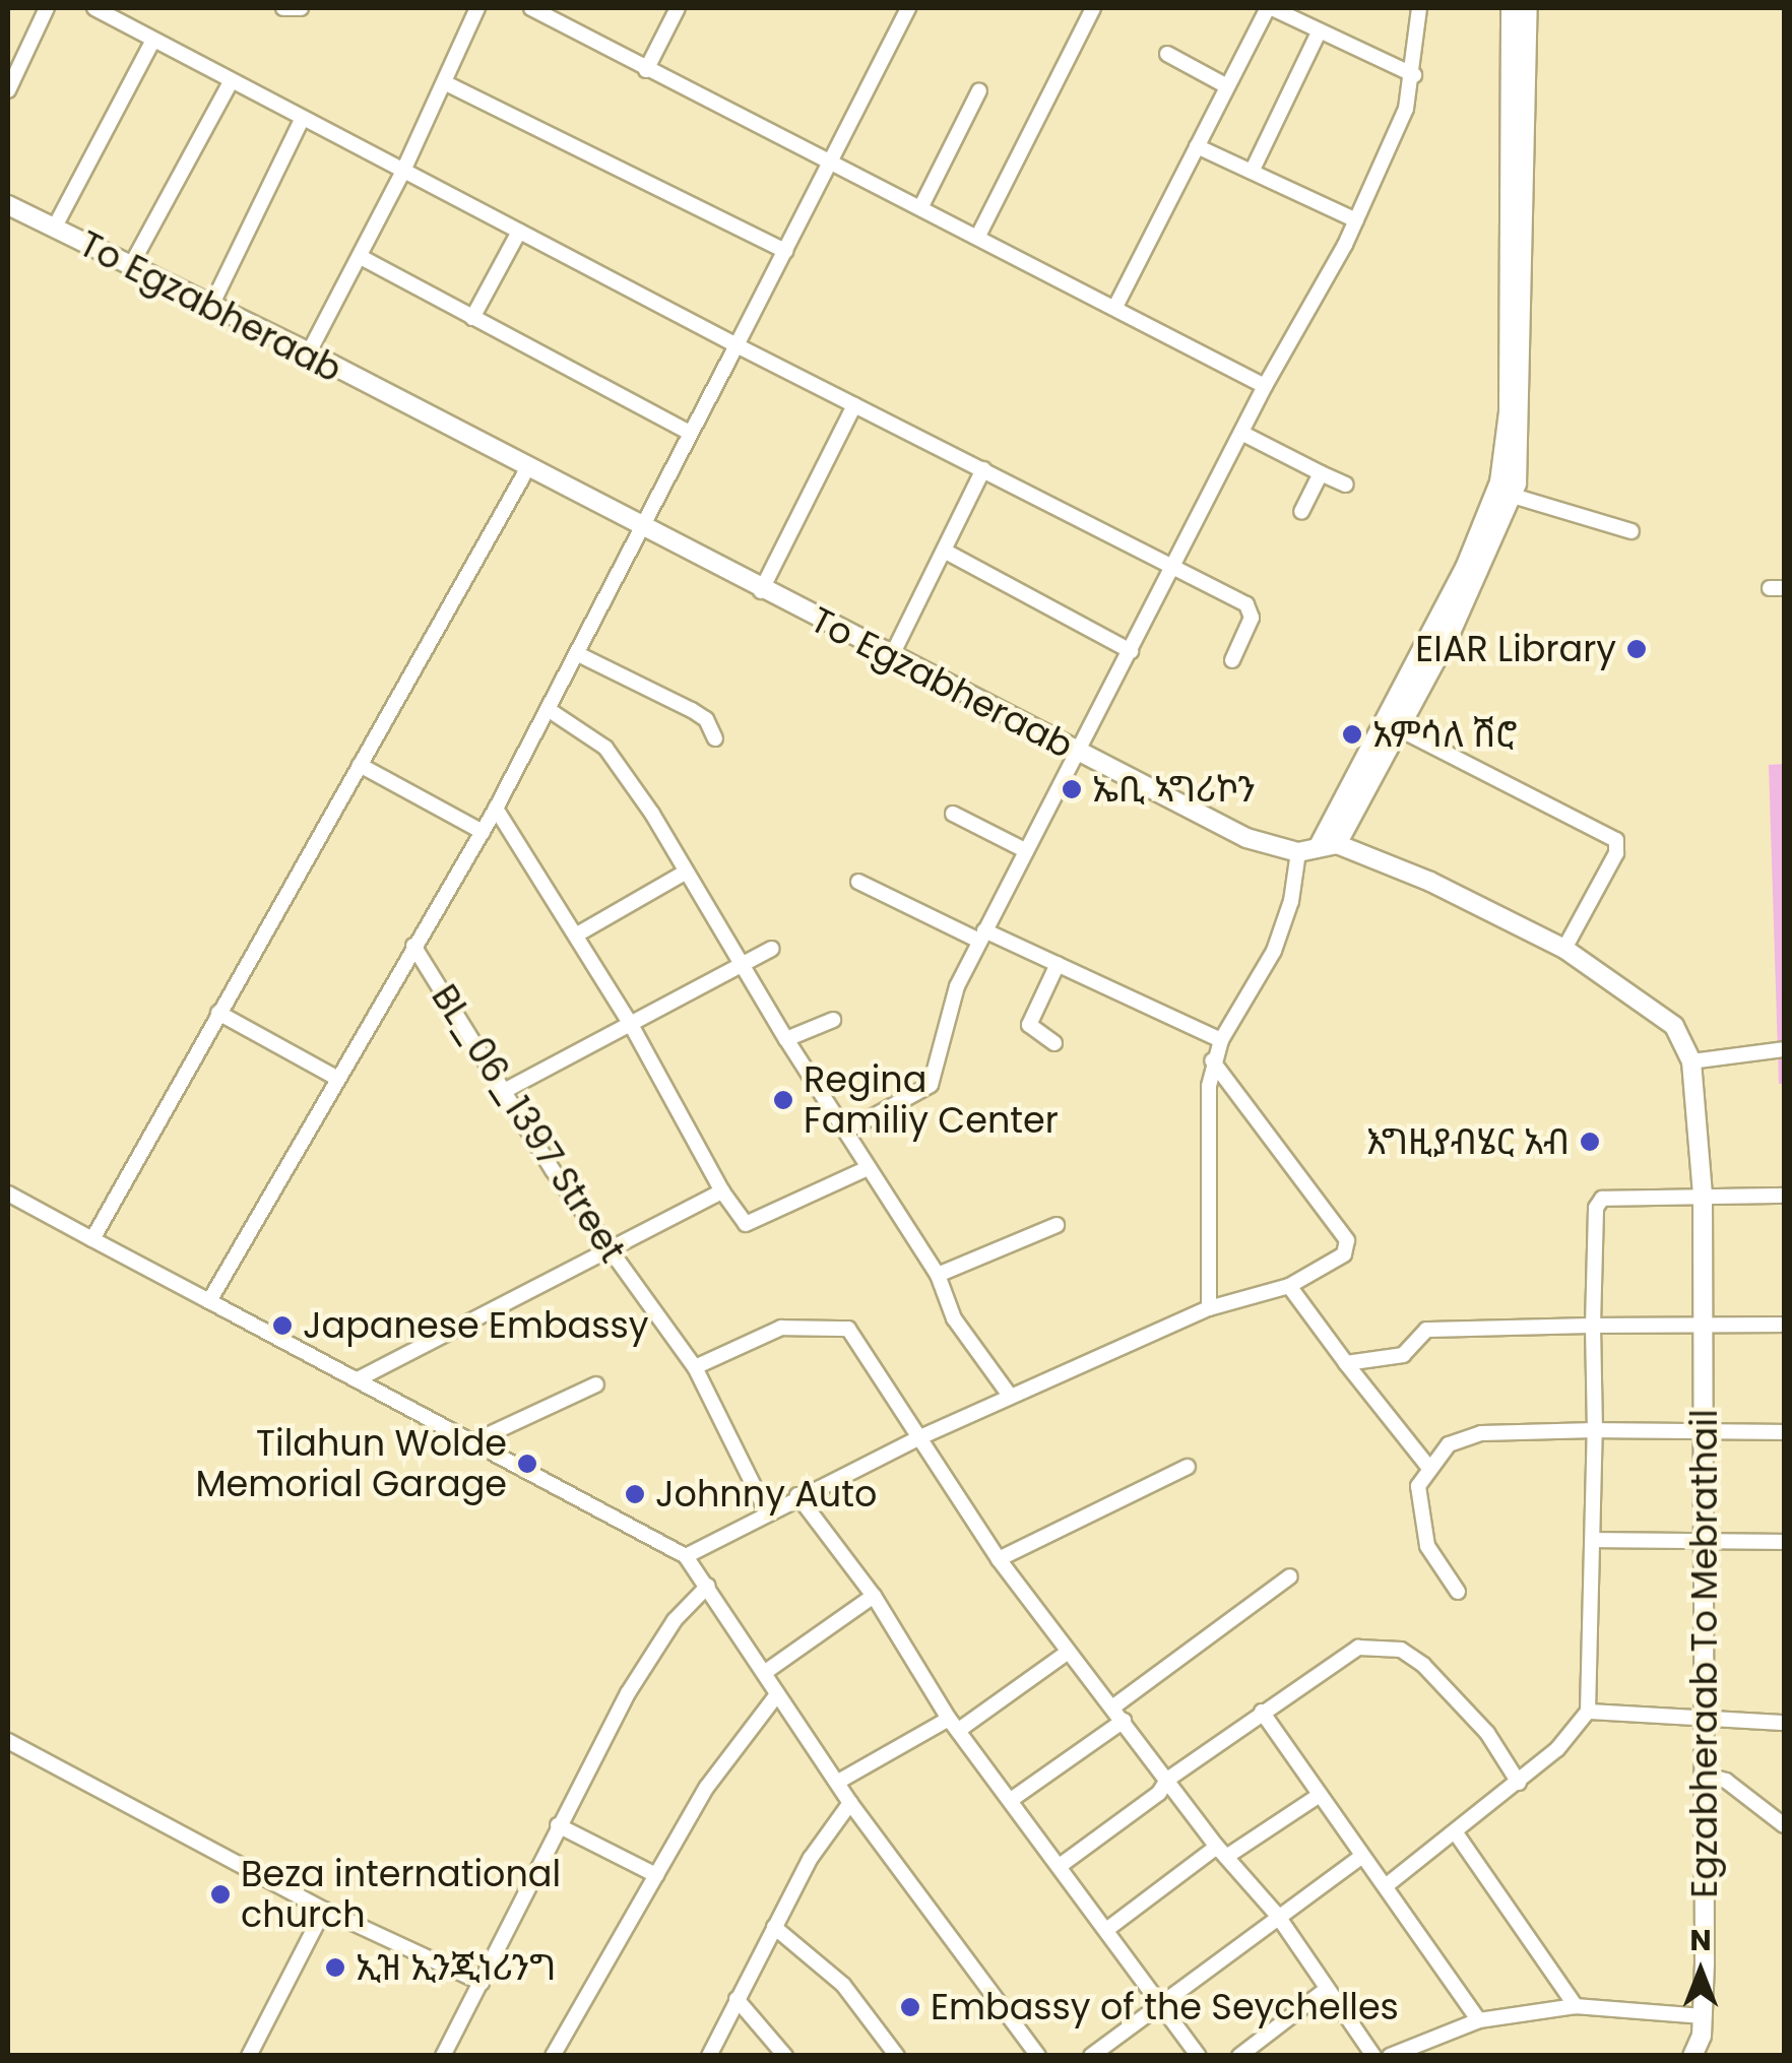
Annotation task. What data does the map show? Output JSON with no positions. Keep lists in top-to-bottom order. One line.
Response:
{"streets":{"main road":["To Egzabheraab","Egzabheraab To Mebrathail"],"street":["BL_06_1397 Street"]},"places":["EIAR Library","አምሳለ ሽሮ","ኤቢ ኣግሪኮን","Regina Familiy Center","እግዚያብሄር አብ","Japanese Embassy","Tilahun Wolde Memorial Garage","Johnny Auto","Beza international church","ኢዝ ኢንጂነሪንግ","Embassy of the Seychelles"],"north":"top"}
